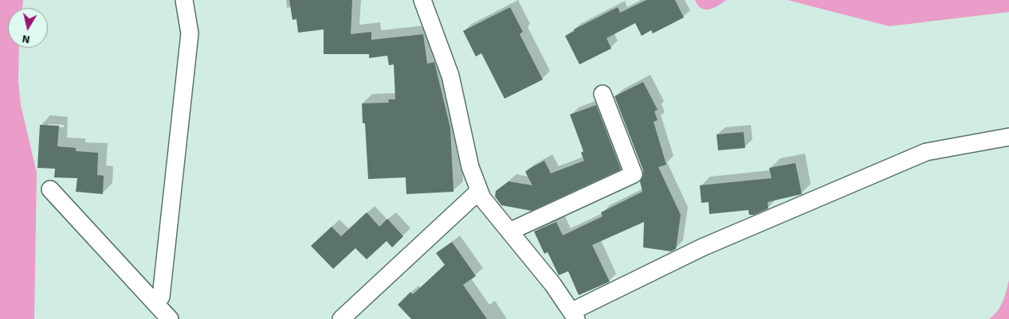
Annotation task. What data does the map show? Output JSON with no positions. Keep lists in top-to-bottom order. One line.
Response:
{"north":"bottom"}
